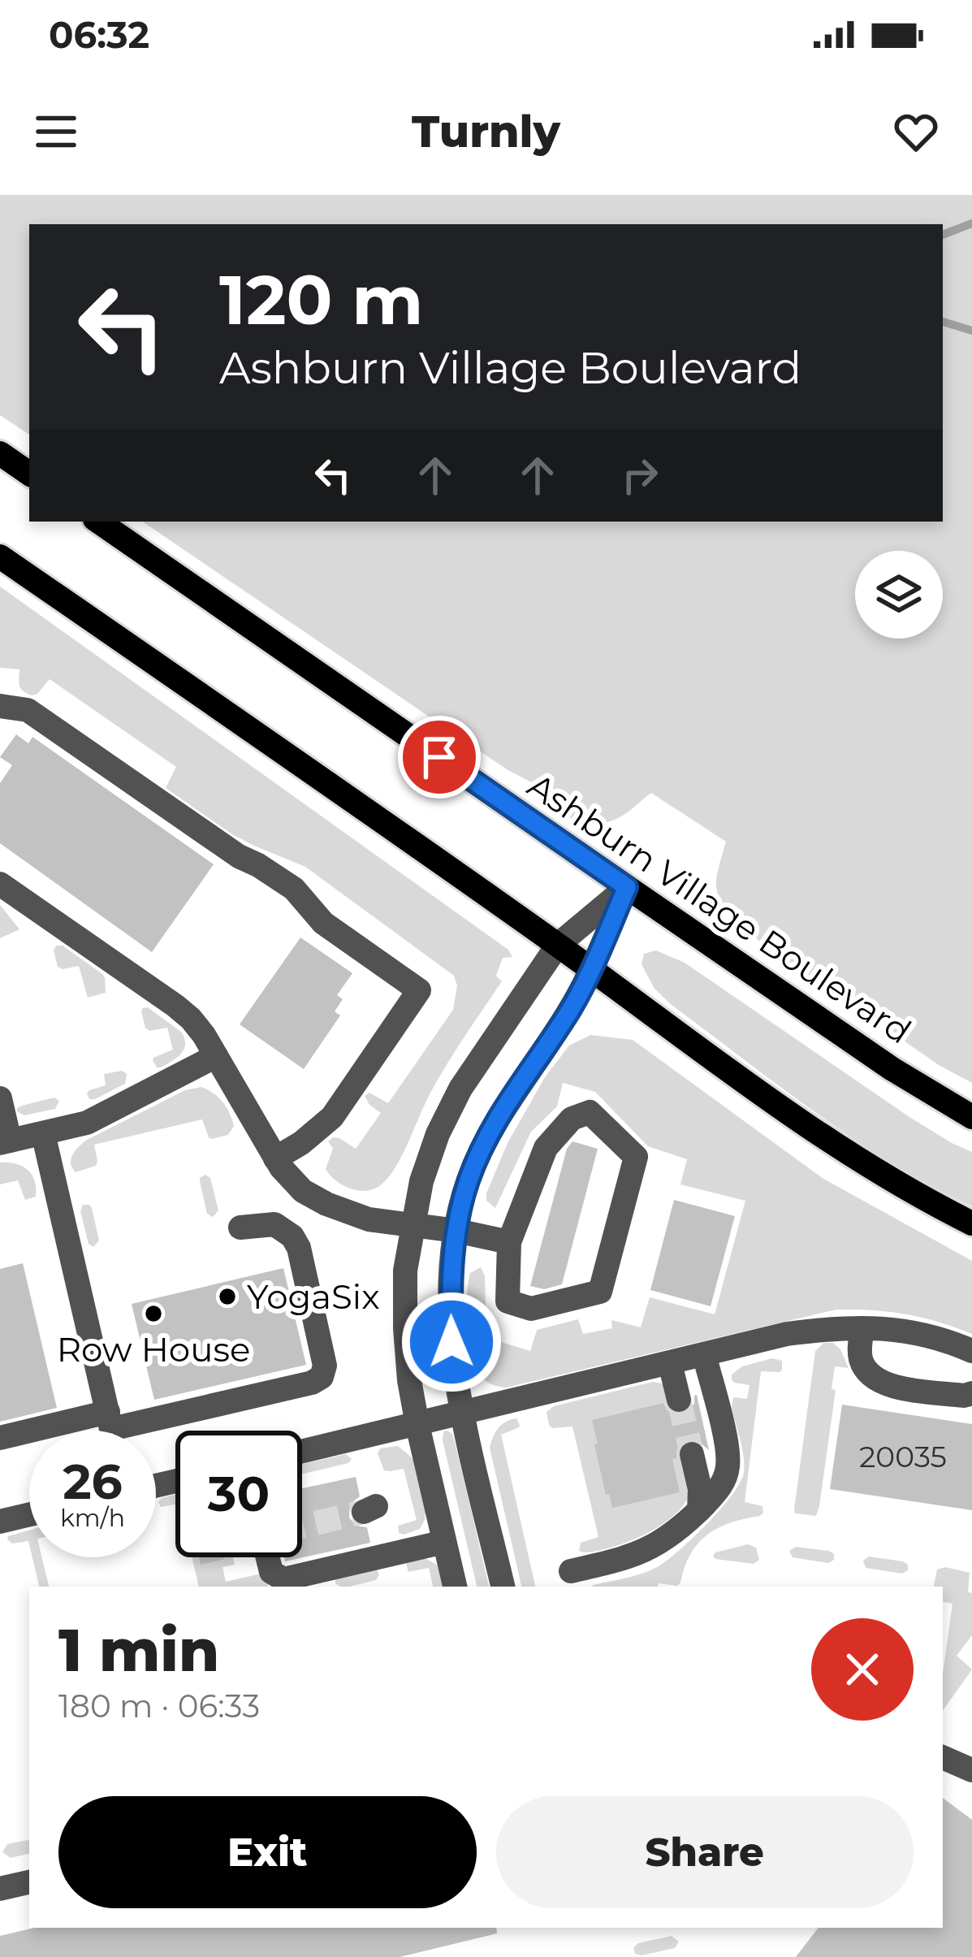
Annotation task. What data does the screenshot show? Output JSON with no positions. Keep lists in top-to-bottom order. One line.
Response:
{"streets":{"main road":["Ashburn Village Boulevard"]},"places":["YogaSix","Row House"],"house_numbers":["20035"],"page":{"status":"06:32","header":"Turnly","turn":["120 m","Ashburn Village Boulevard"],"speed":"26 km/h","limit":"30","heading":["1 min","180 m · 06:33"],"buttons":["Exit","Share"]}}
